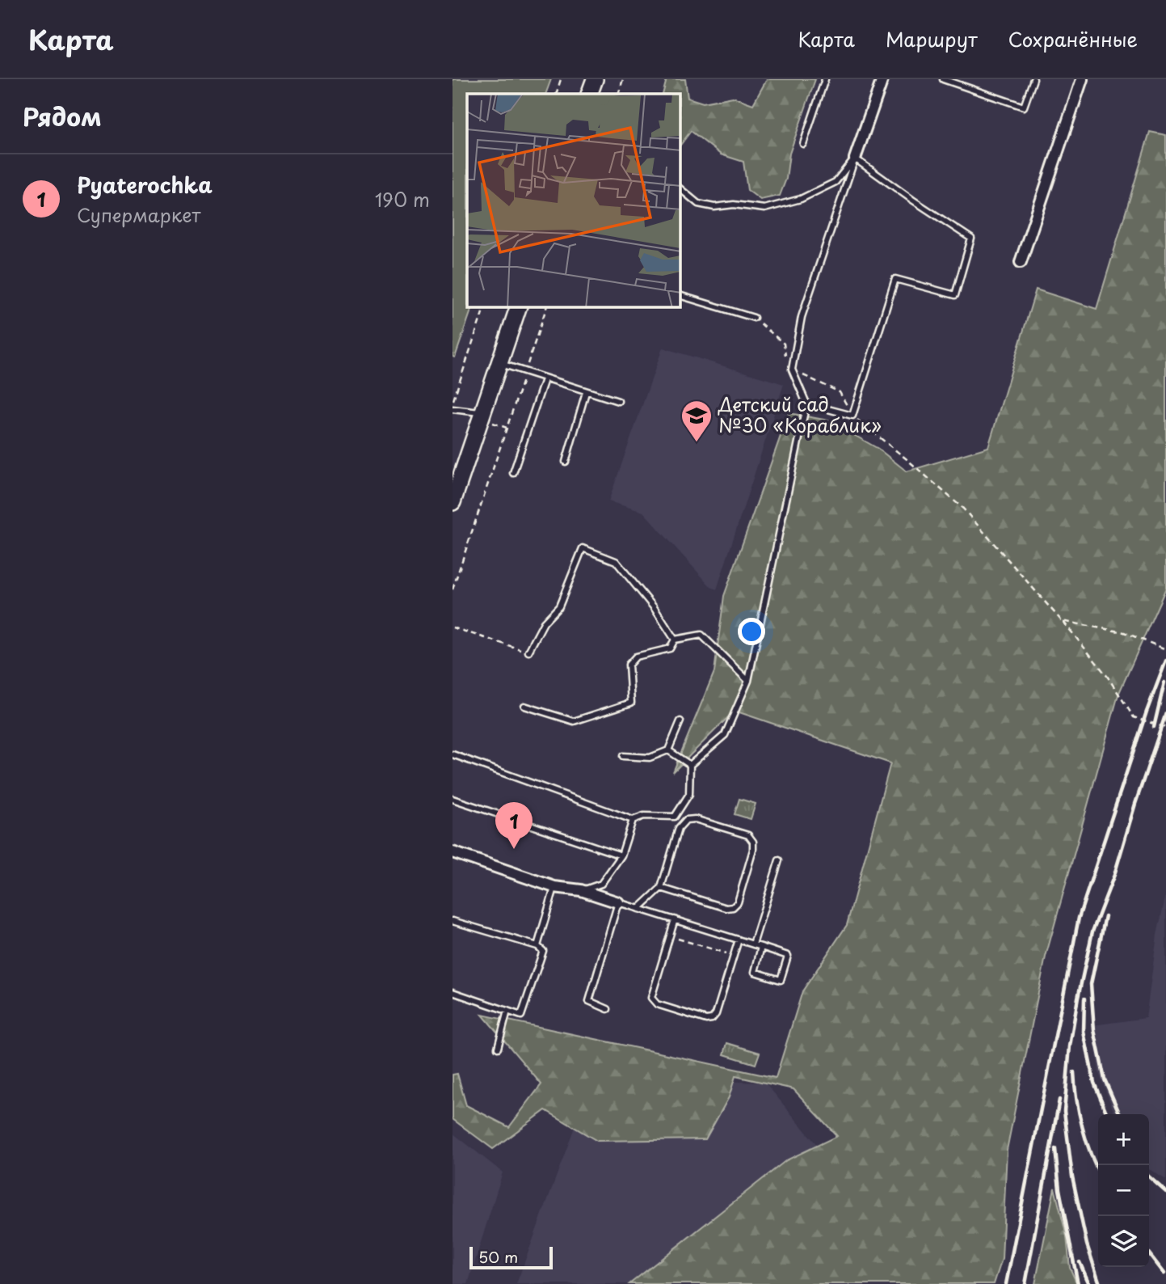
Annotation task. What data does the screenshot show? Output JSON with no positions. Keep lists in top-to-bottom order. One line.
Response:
{"places":{"school or university":["Детский сад №30 «Кораблик»"]},"scale_bar":"50 m","page":{"header":"Карта","nav":["Карта","Маршрут","Сохранённые"],"heading":"Рядом","list":[{"mark":"1","name":"Pyaterochka","note":"Супермаркет","value":"190 m"}],"pins":"1","map_buttons":["+","−"],"scale":"50 m"}}
